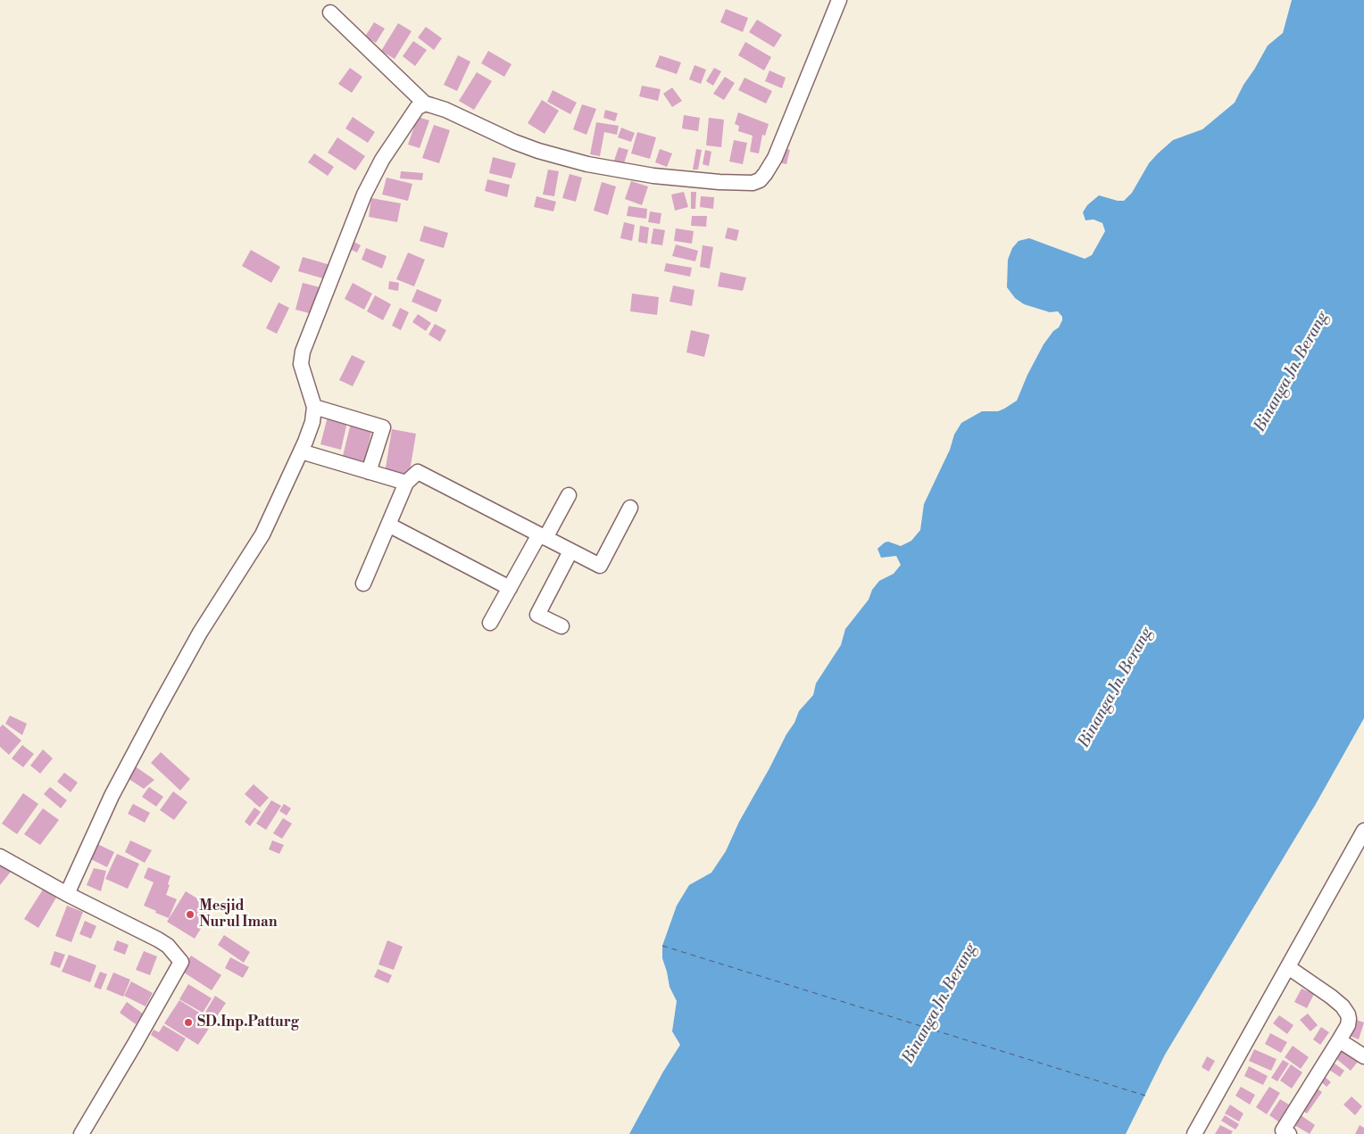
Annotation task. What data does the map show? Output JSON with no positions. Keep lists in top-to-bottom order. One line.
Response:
{"water":["Binanga Jn. Berang"],"places":["Mesjid Nurul Iman","SD.Inp.Patturg"]}
